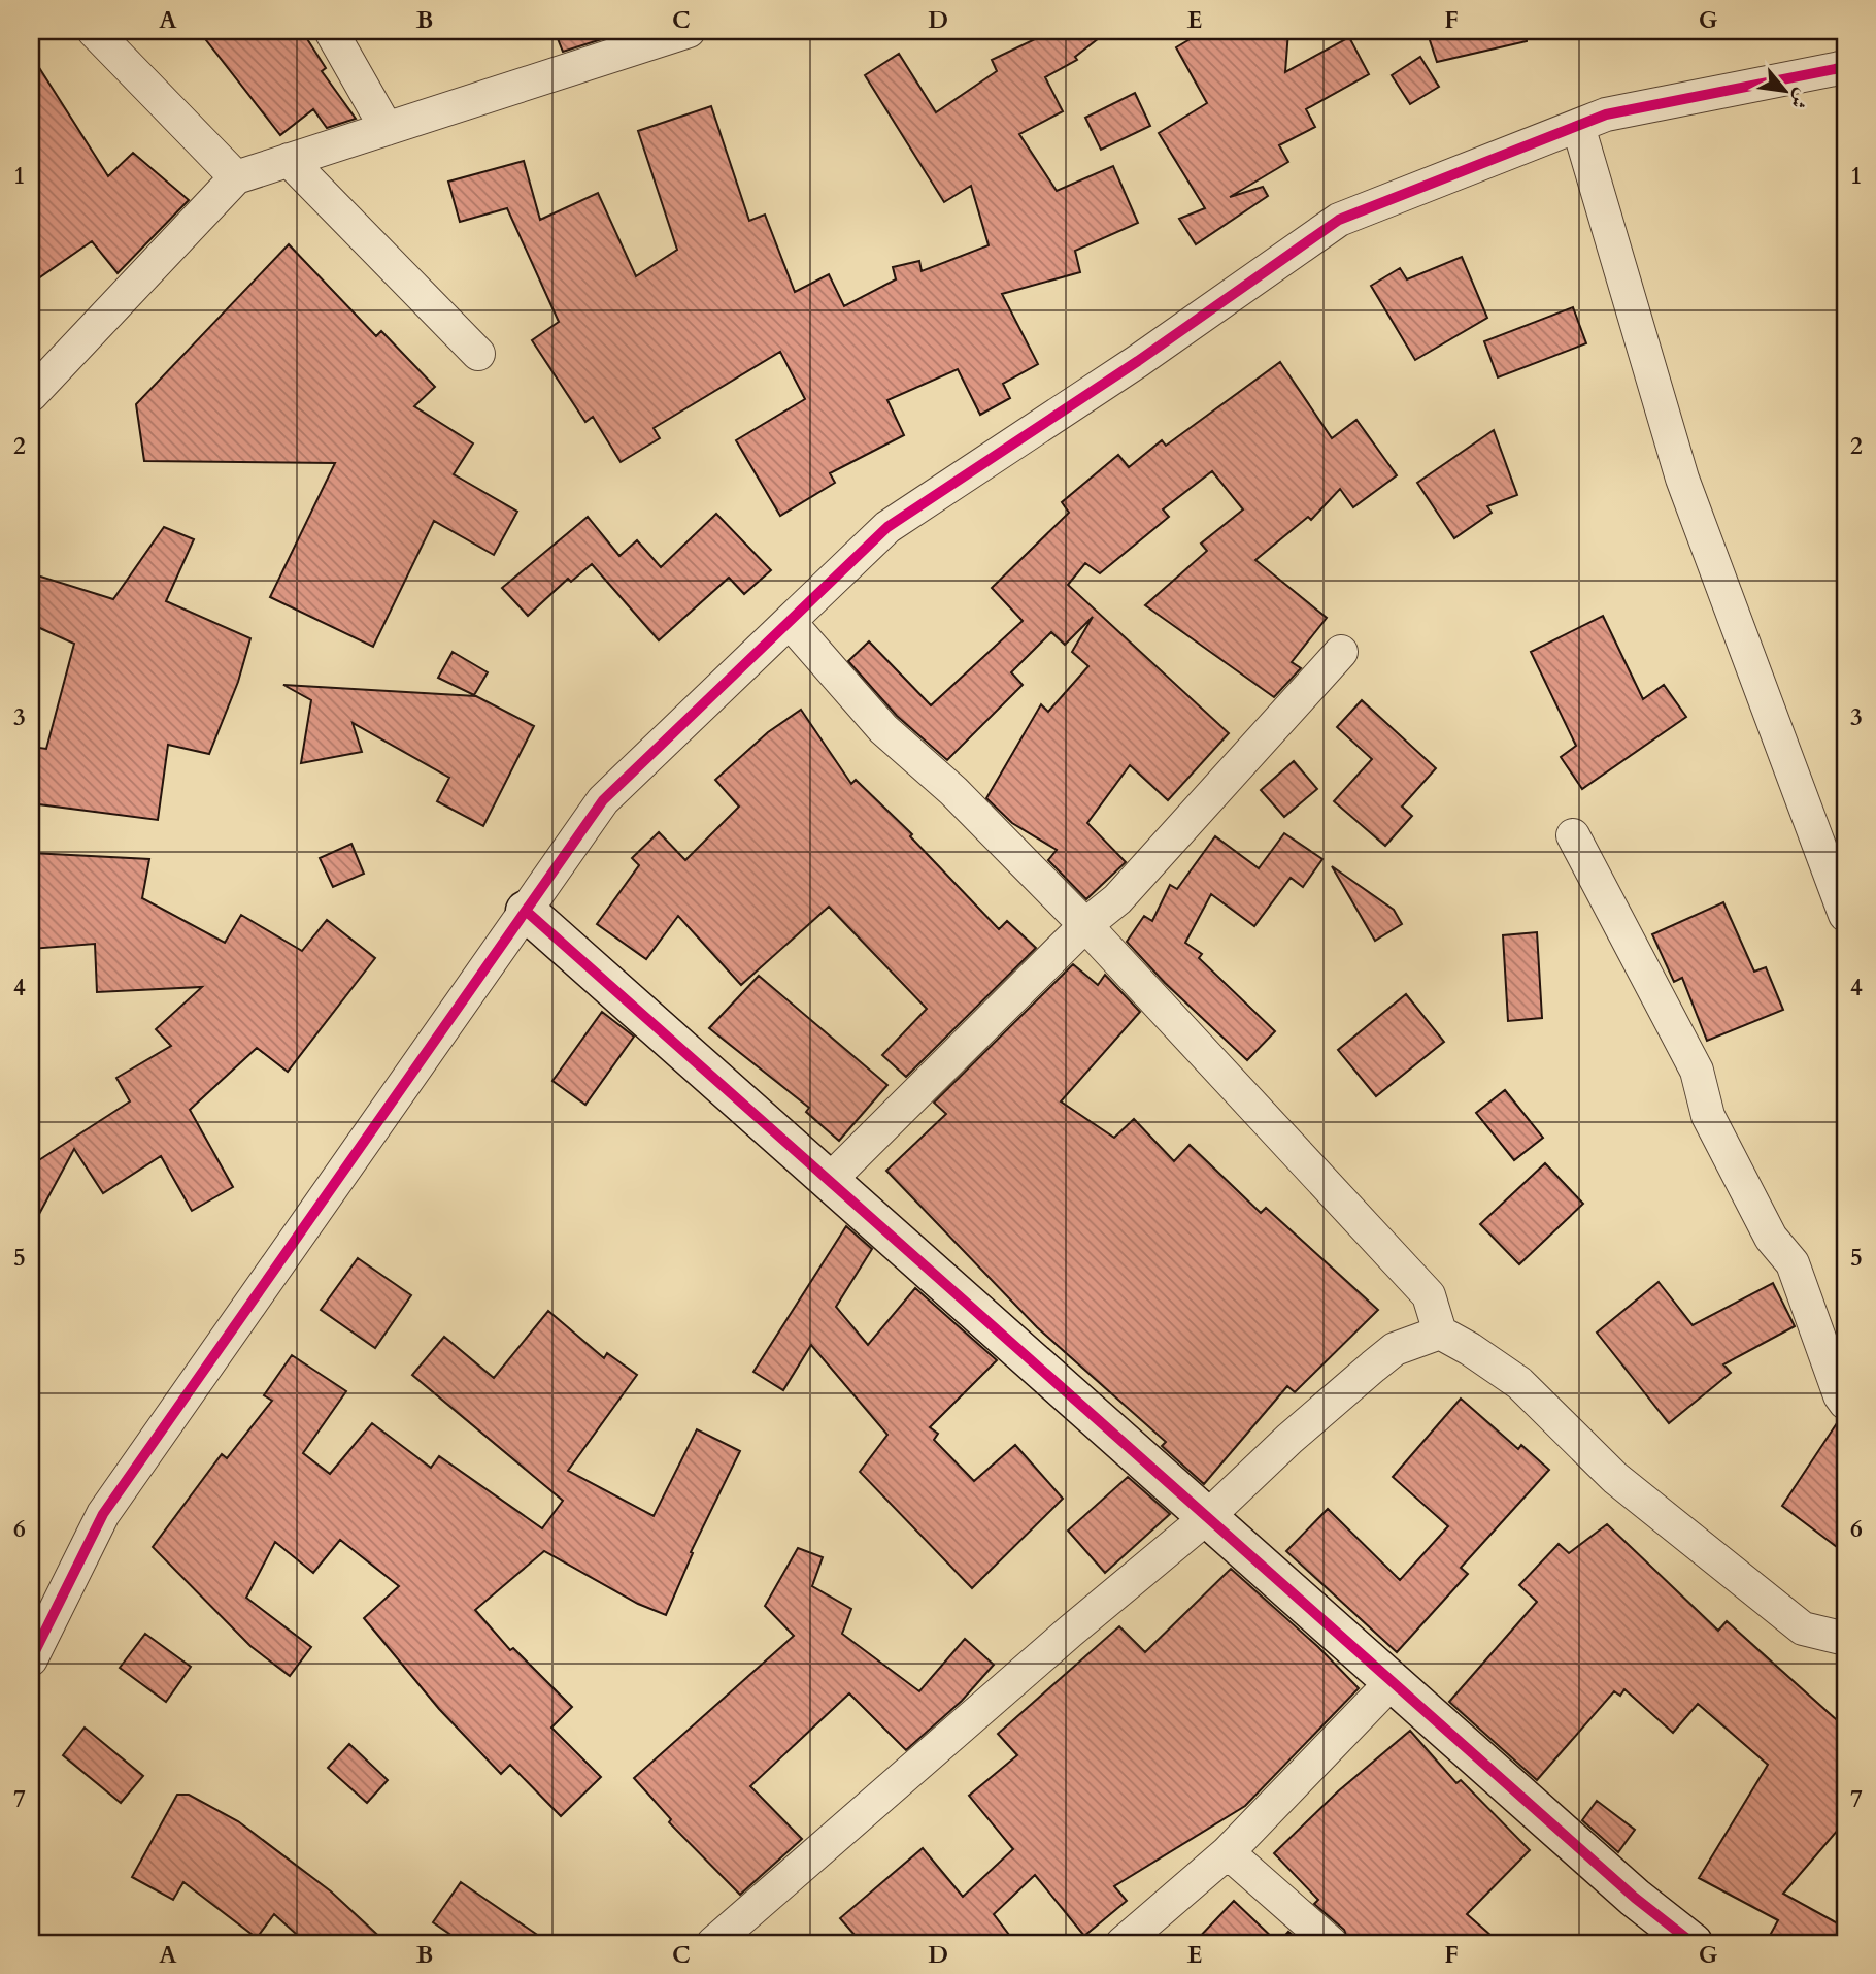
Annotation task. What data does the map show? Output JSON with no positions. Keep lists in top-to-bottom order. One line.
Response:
{"north":"bottom right","grid":{"columns":["A","B","C","D","E","F","G"],"rows":["1","2","3","4","5","6","7"]}}
